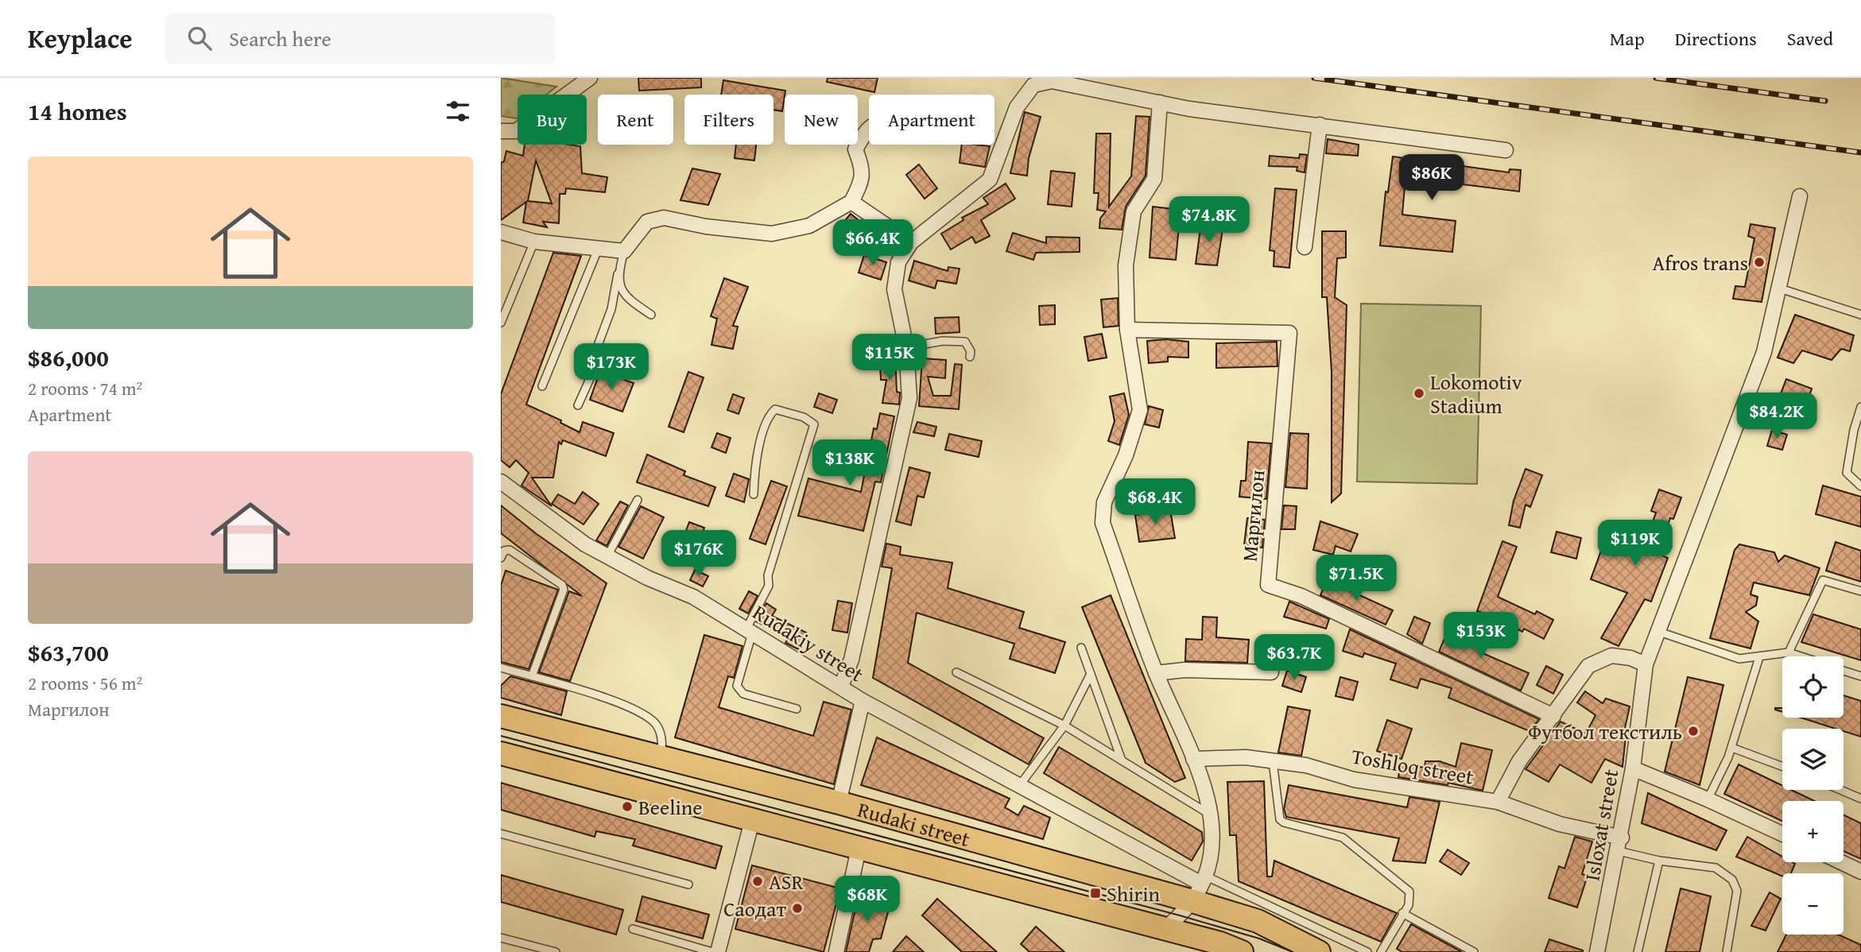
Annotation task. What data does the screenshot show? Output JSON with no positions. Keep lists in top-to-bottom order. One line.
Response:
{"streets":{"main road":["Rudaki street"],"street":["Маргилон","Rudakiy street","Toshloq street","Isloxat street"]},"crossings":[["Rudakiy street","Rudaki street"],["Toshloq street","Isloxat street"]],"places":{"other":["Afros trans","Lokomotiv Stadium","Футбол текстиль","Beeline","ASR","Саодат"],"transit":["Shirin"]},"page":{"header":"Keyplace","search":"Search here","nav":["Map","Directions","Saved"],"heading":"14 homes","chip":["Buy","Rent","Filters","New","Apartment"],"list":[{"name":"$86,000","note":"2 rooms · 74 m² · Apartment"},{"name":"$63,700","note":"2 rooms · 56 m² · Маргилон"}],"price":["$86K","$74.8K","$66.4K","$115K","$173K","$84.2K","$138K","$68.4K","$119K","$176K","$71.5K","$153K","$63.7K","$68K"],"map_buttons":["+","−"]}}
